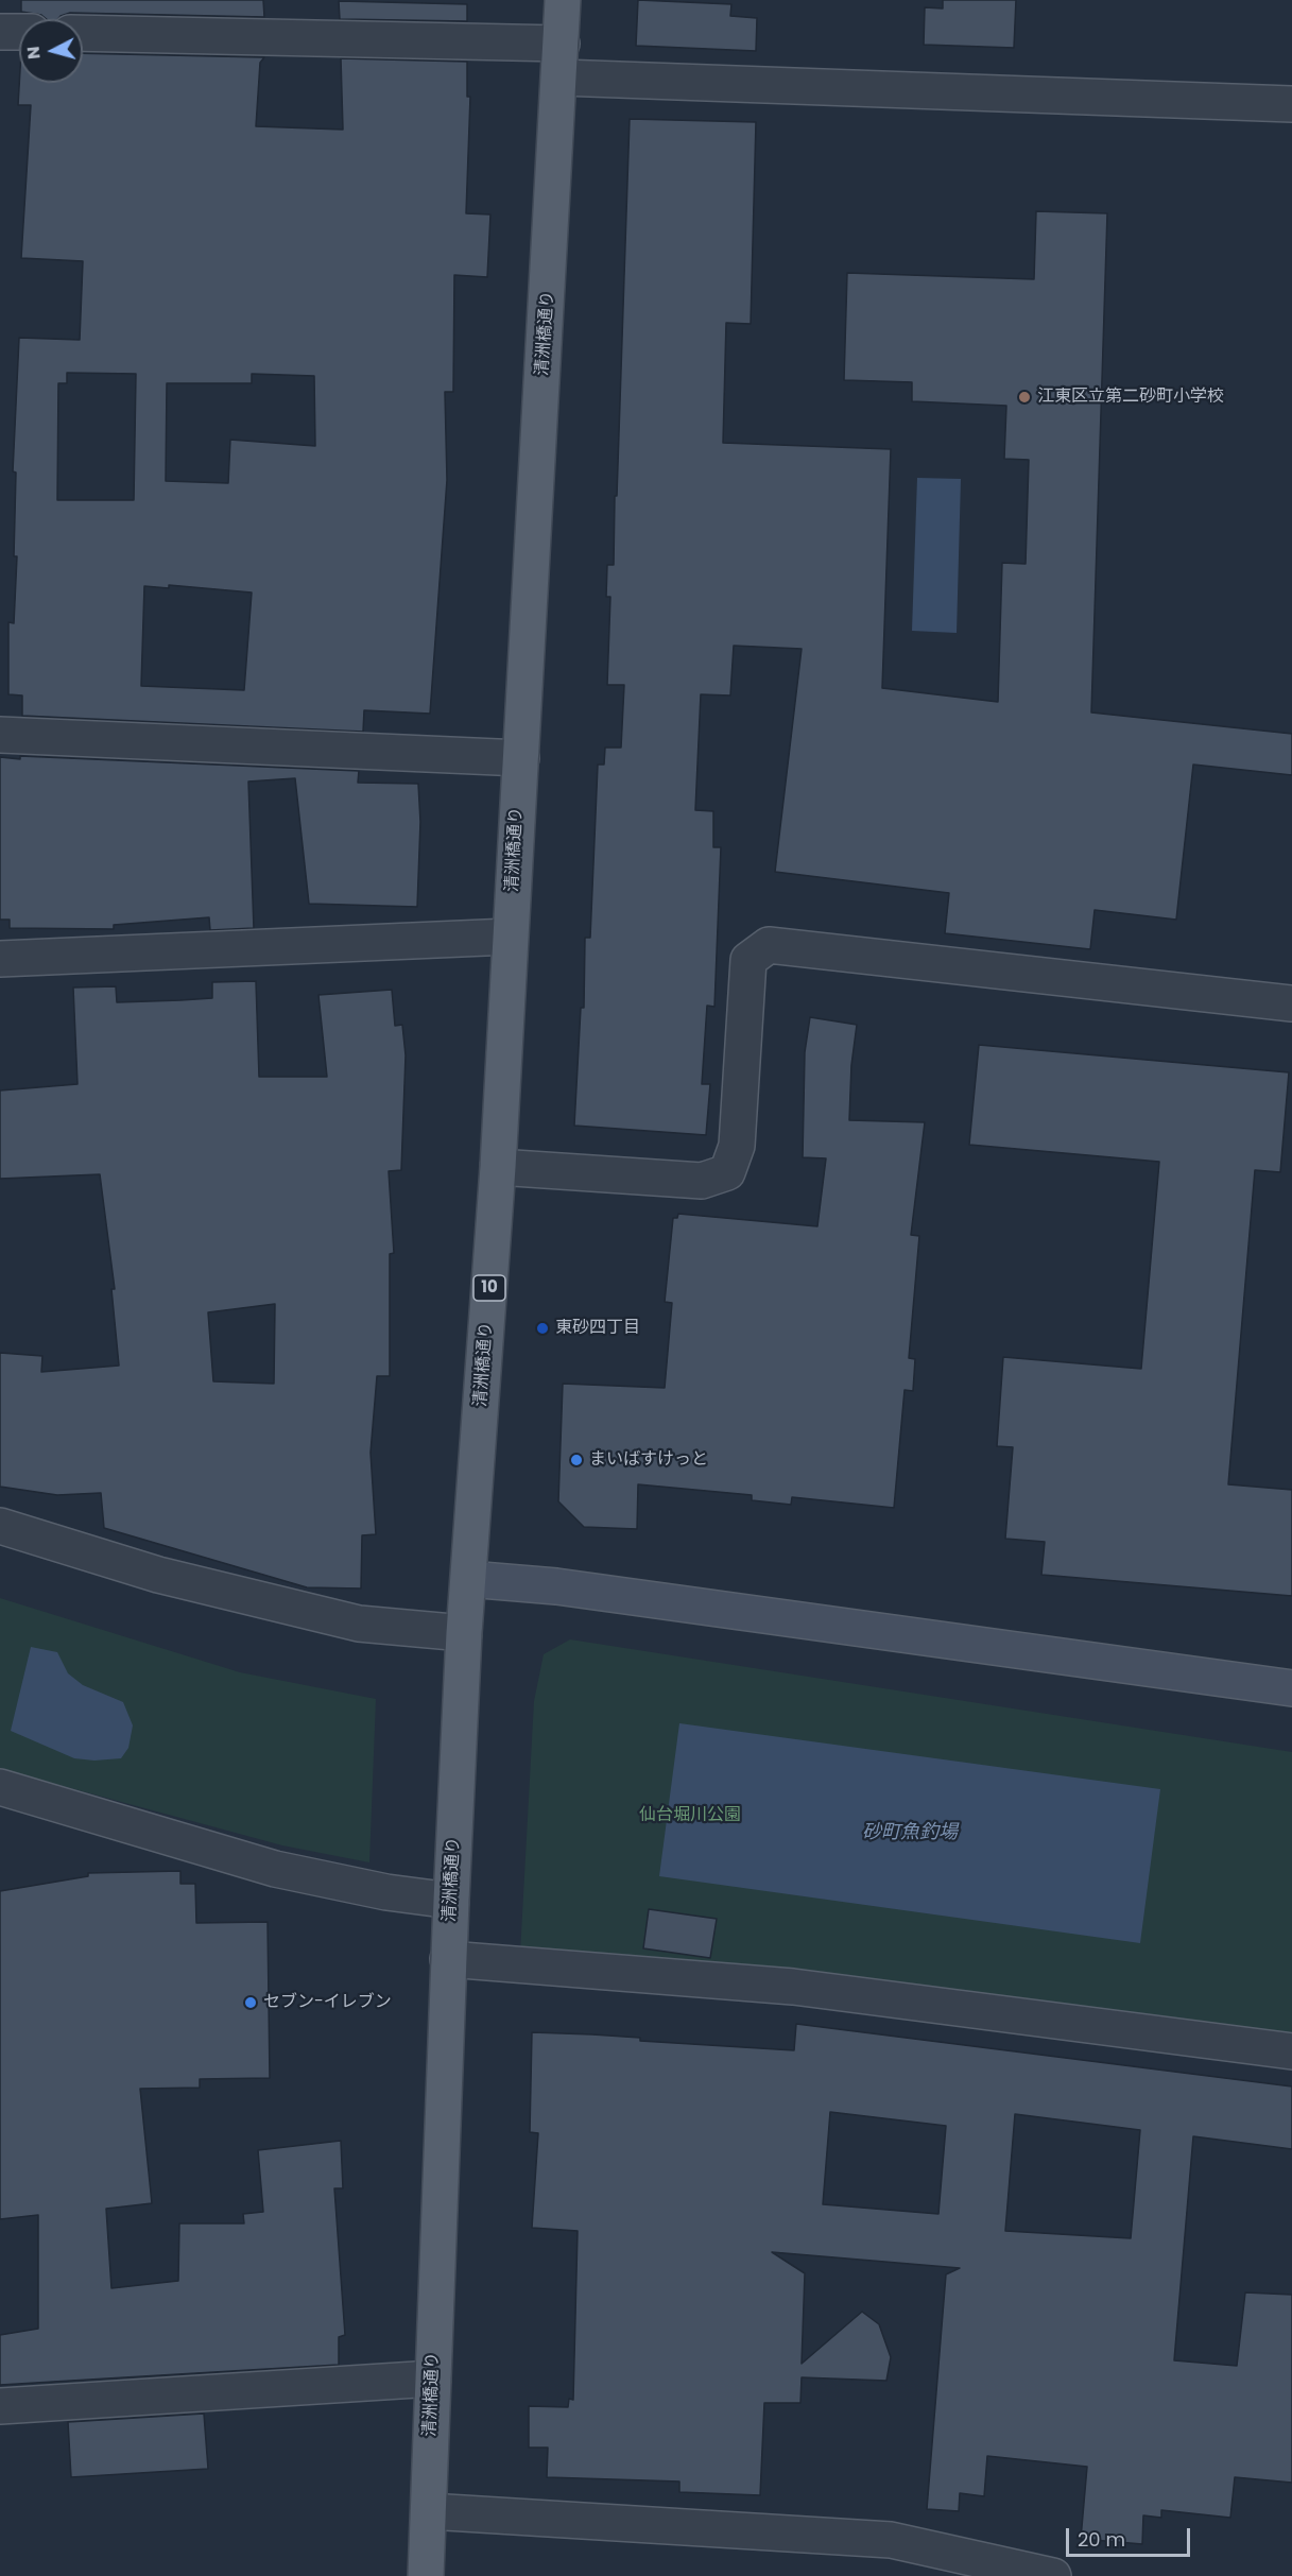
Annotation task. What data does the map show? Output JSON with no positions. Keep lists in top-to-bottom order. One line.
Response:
{"streets":{"main road":["清洲橋通り","10"]},"water":["砂町魚釣場"],"parks":["仙台堀川公園"],"places":["江東区立第二砂町小学校","東砂四丁目","まいばすけっと","セブン-イレブン"],"scale_bar":"20 m","north":"left"}
